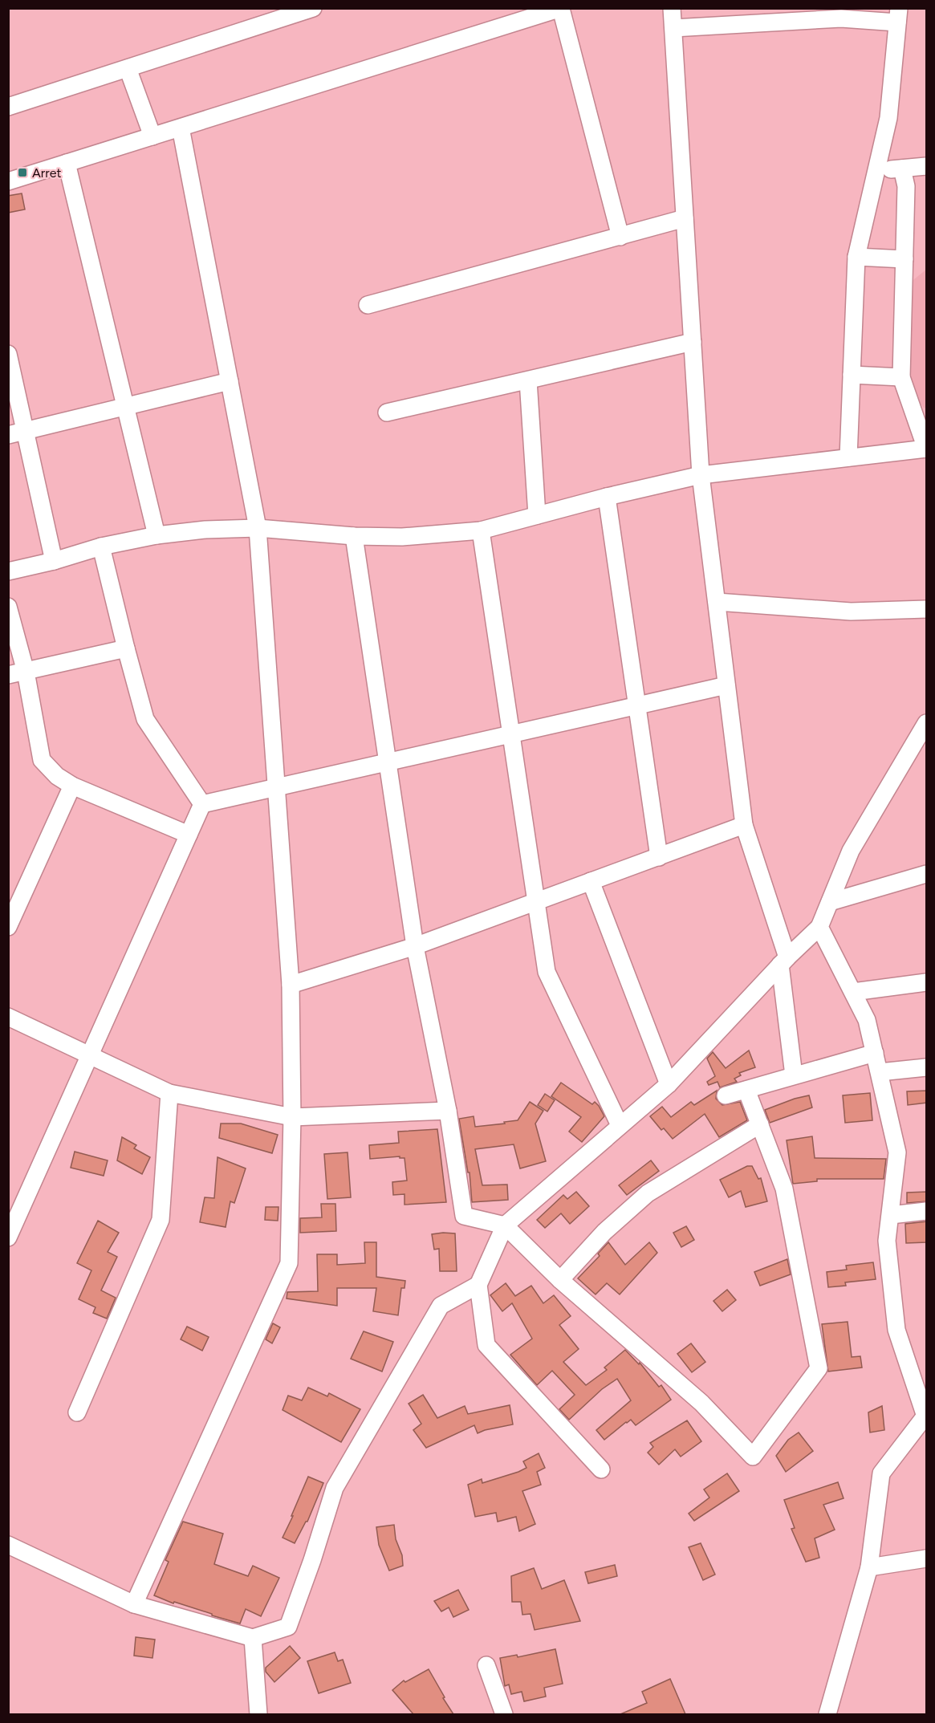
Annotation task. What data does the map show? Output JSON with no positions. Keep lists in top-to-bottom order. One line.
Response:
{"places":{"transit":["Arret"]}}
